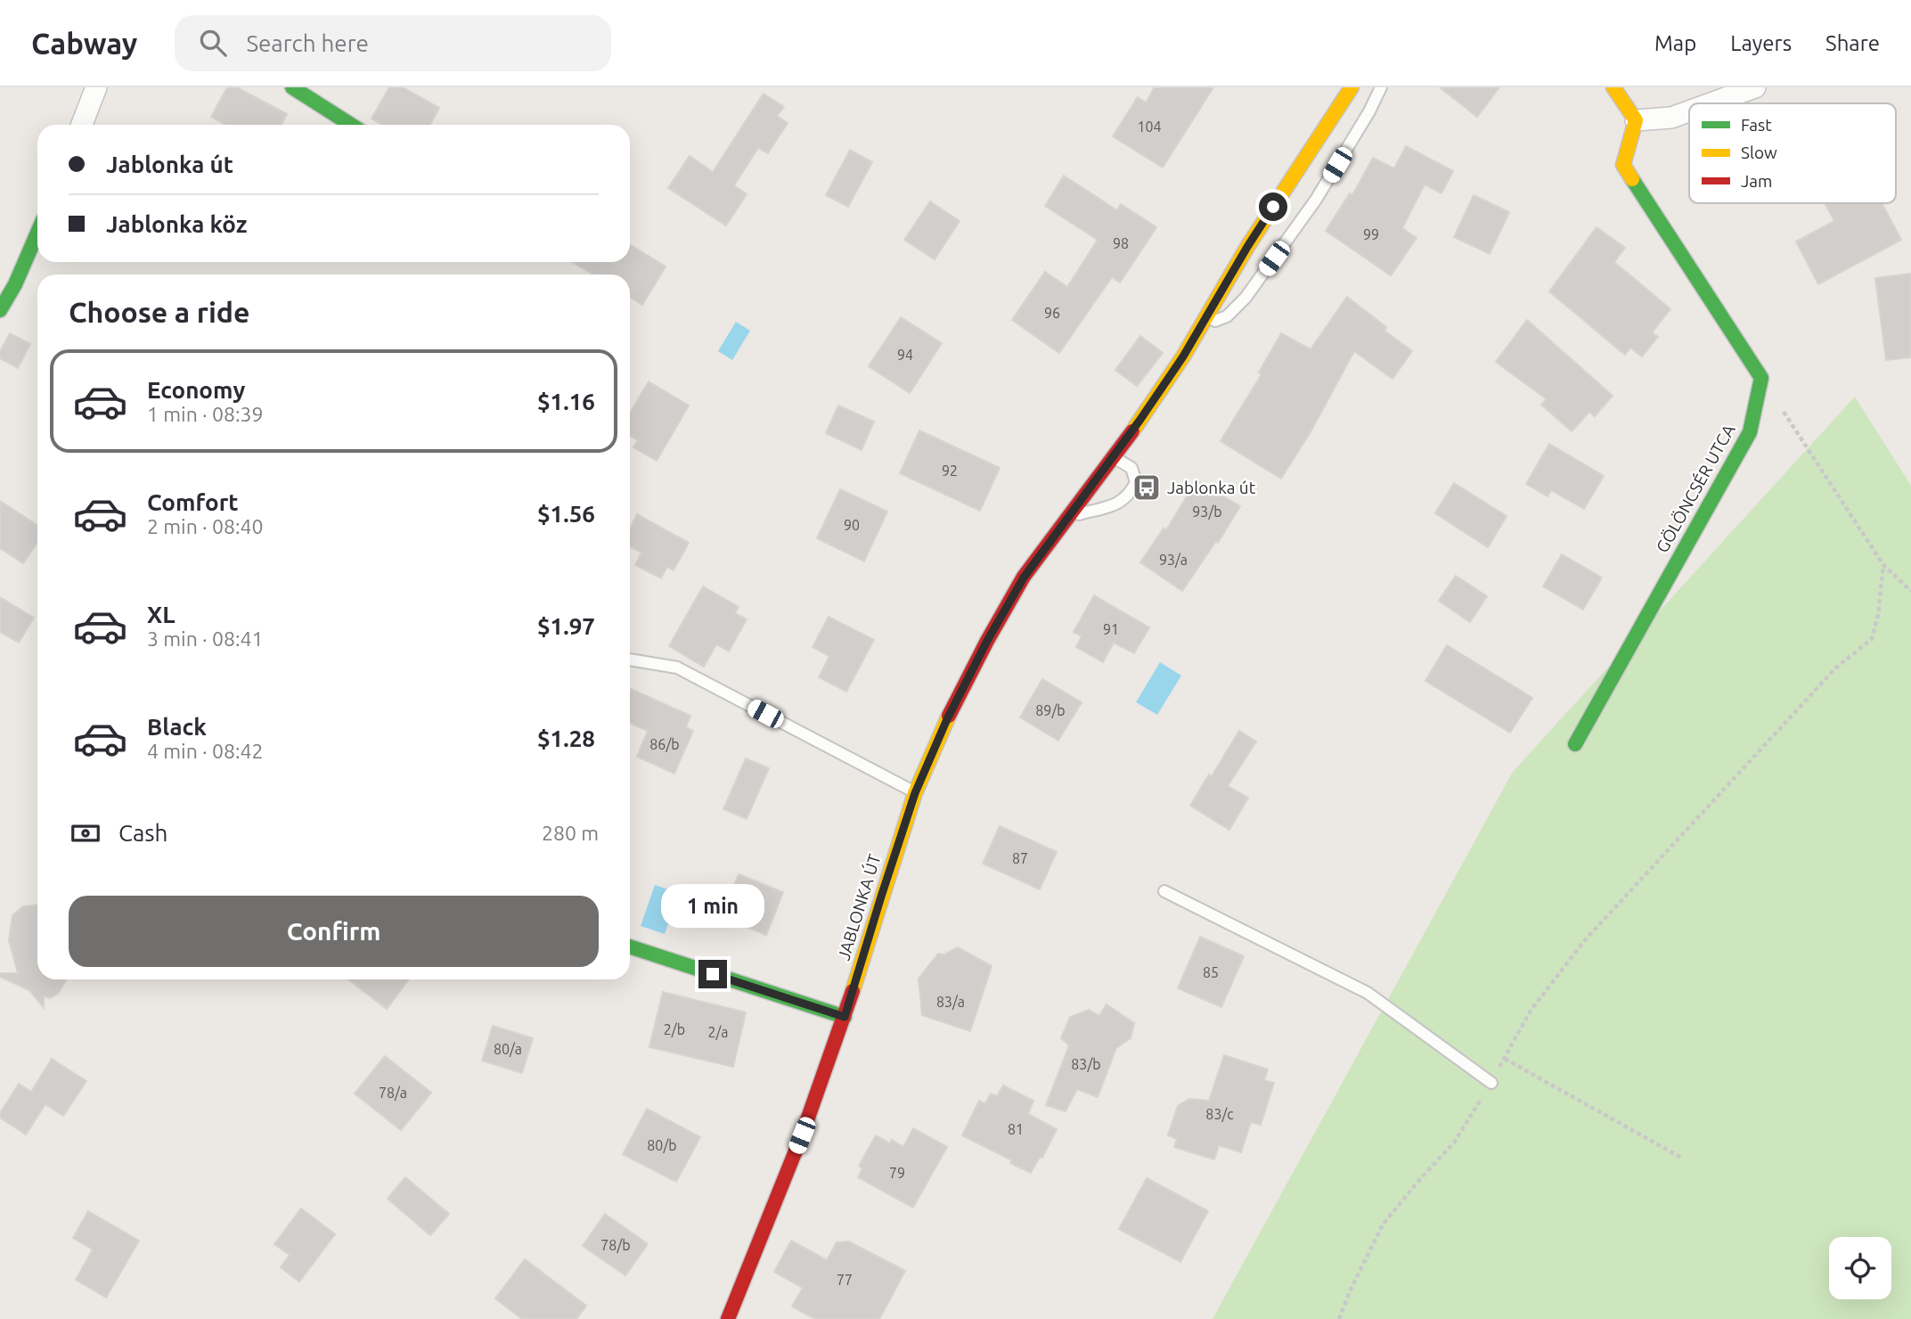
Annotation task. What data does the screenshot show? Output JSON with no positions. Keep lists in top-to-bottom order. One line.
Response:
{"streets":{"street":["GÖLÖNCSÉR UTCA","JABLONKA ÚT"]},"places":{"bus stop":["Jablonka út"]},"house_numbers":["104","99","98","96","94","92","93/b","90","93/a","91","89/b","86/b","87","85","83/a","2/b","2/a","80/a","83/b","78/a","83/c","81","80/b","79","78/b","77"],"legend":["Fast","Slow","Jam"],"page":{"header":"Cabway","search":"Search here","nav":["Map","Layers","Share"],"banner":["Jablonka út","Jablonka köz"],"heading":"Choose a ride","list":[{"name":"Economy","note":"1 min · 08:39","value":"$1.16"},{"name":"Comfort","note":"2 min · 08:40","value":"$1.56"},{"name":"XL","note":"3 min · 08:41","value":"$1.97"},{"name":"Black","note":"4 min · 08:42","value":"$1.28"}],"pay":["Cash","280 m"],"buttons":"Confirm","bubble":"1 min"}}
